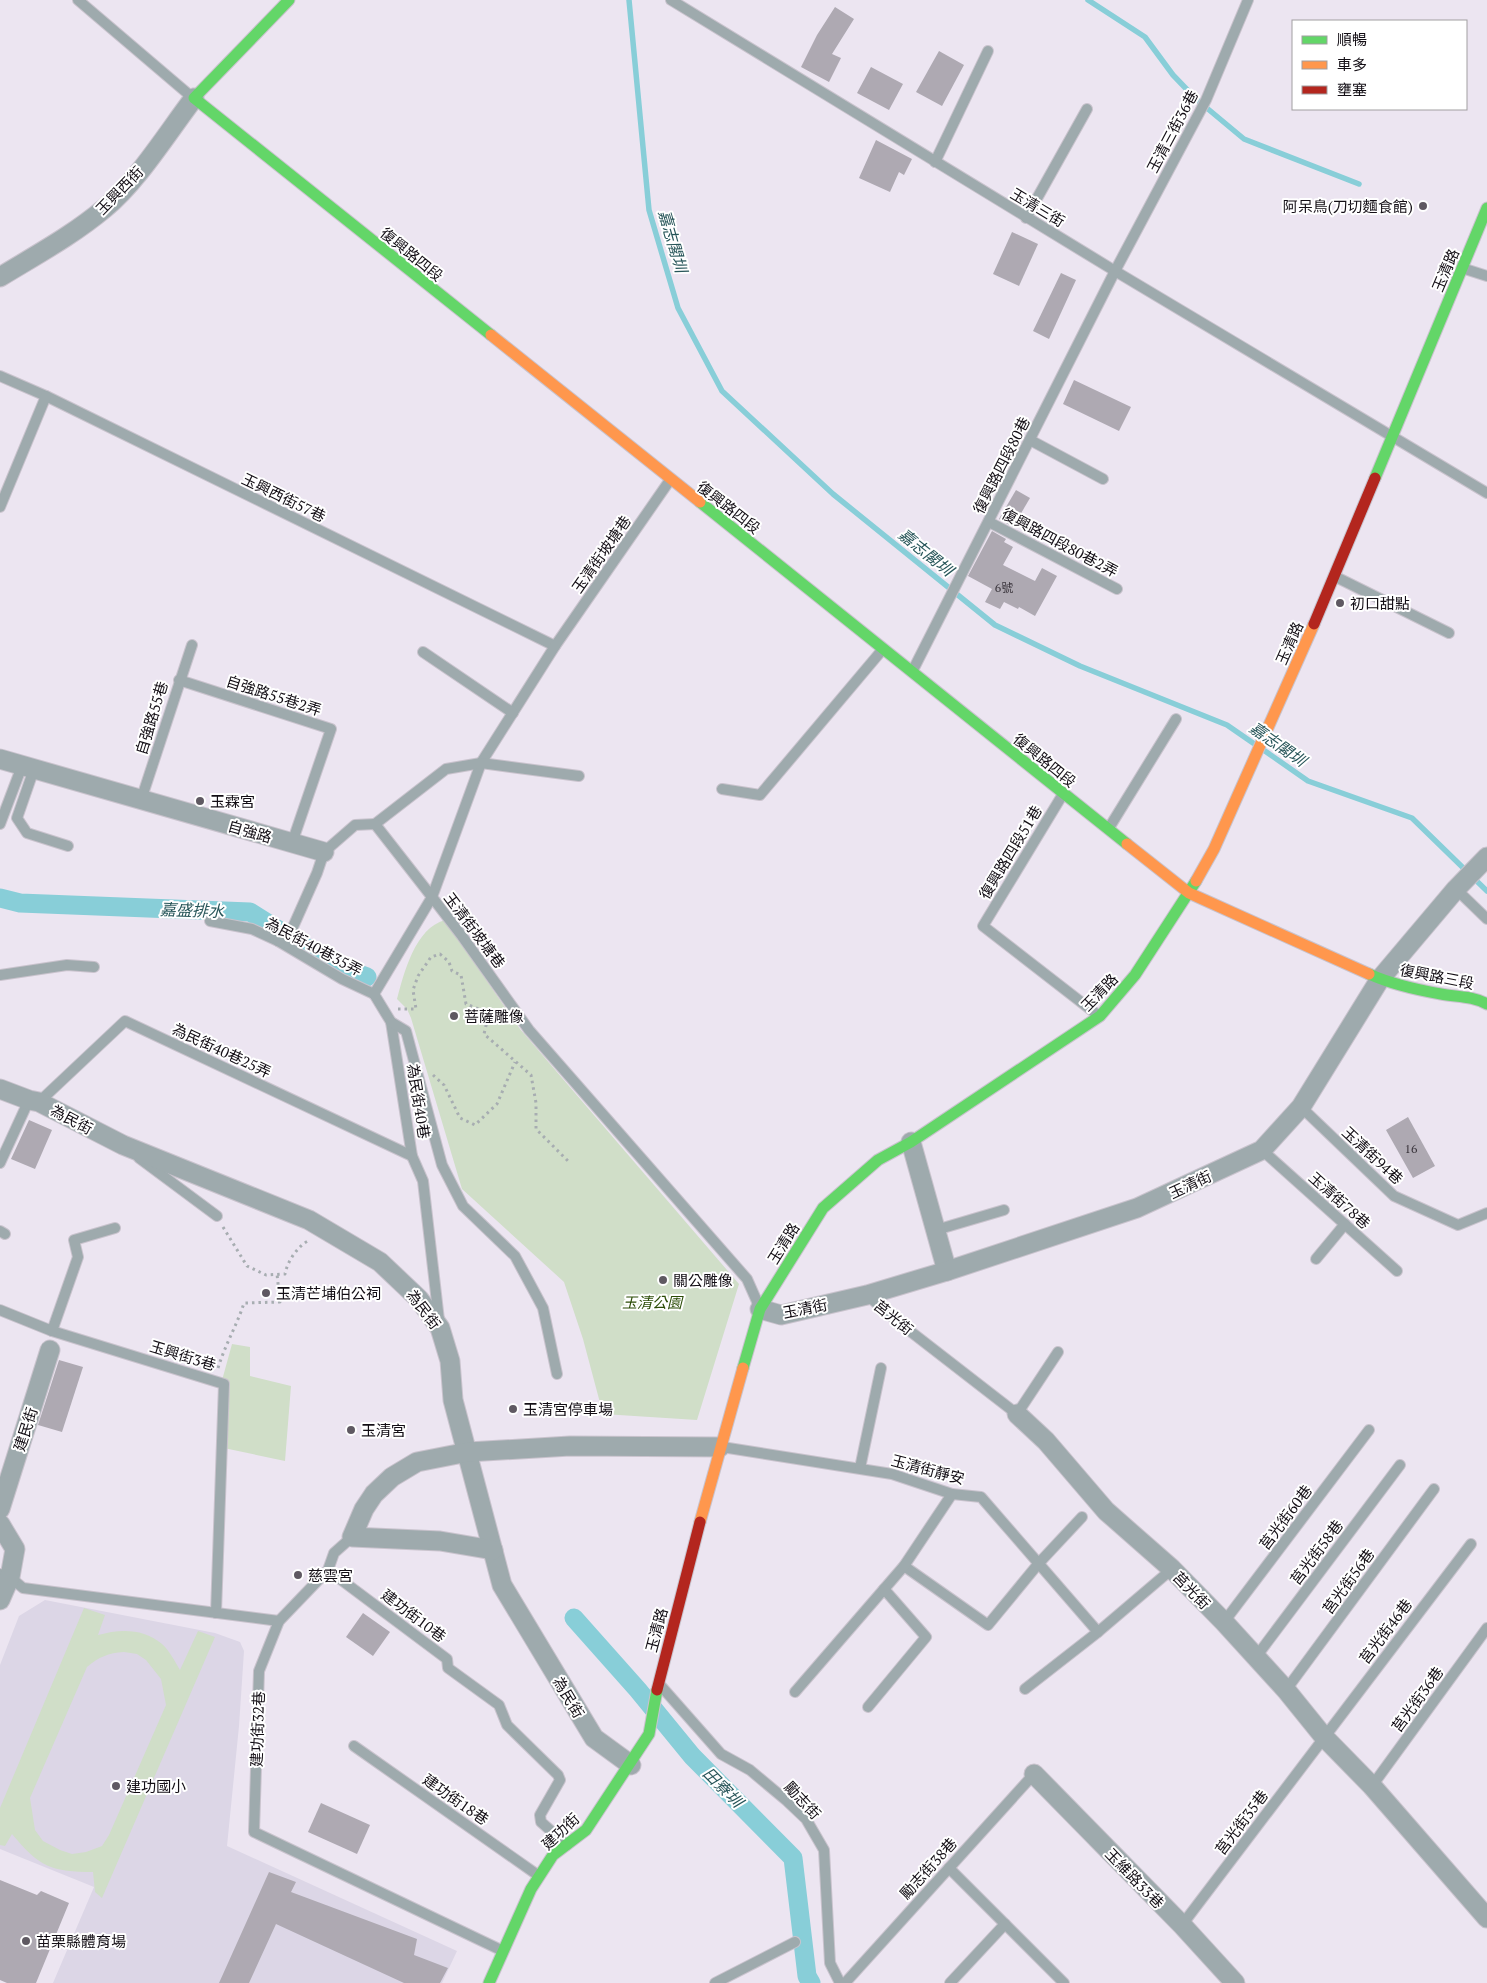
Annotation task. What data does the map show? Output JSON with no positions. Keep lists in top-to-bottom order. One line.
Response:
{"streets":{"street":["玉興西街","復興路四段","玉清路","自強路","復興路三段","為民街","玉清街","莒光街","建民街","建功街32巷","建功街","玉維路33巷"],"lane":["玉清三街36巷","玉清三街","復興路四段80巷","玉興西街57巷","復興路四段80巷2弄","玉清街坡塘巷","自強路55巷2弄","自強路55巷","復興路四段51巷","為民街40巷35弄","為民街40巷25弄","為民街40巷","玉清街94巷","玉清街78巷","玉興街3巷","玉清街靜安","莒光街60巷","莒光街58巷","莒光街56巷","建功街10巷","莒光街46巷","莒光街36巷","建功街18巷","勵志街","莒光街35巷","勵志街38巷"]},"crossings":[["玉清三街36巷","玉清三街"],["玉清三街36巷","復興路四段80巷"],["玉興西街","復興路四段"],["玉清三街","玉清路"],["玉清三街","復興路四段80巷"],["復興路四段","玉清路"],["復興路四段","復興路四段80巷"],["復興路四段","玉清街坡塘巷"],["復興路四段","復興路四段51巷"],["復興路四段","復興路三段"],["復興路四段","玉清街"],["玉清路","玉清街坡塘巷"],["玉清路","復興路四段51巷"],["玉清路","玉清街"],["玉清路","玉清街靜安"],["玉清路","建功街32巷"],["玉清路","勵志街"],["玉清路","建功街"],["復興路四段80巷","復興路四段80巷2弄"],["玉興西街57巷","玉清街坡塘巷"],["玉清街坡塘巷","玉清街"],["自強路55巷2弄","自強路55巷"],["自強路55巷2弄","自強路"],["自強路55巷","自強路"],["為民街40巷35弄","為民街40巷"],["復興路三段","玉清街"],["為民街40巷25弄","為民街40巷"],["為民街40巷25弄","為民街"],["為民街40巷","為民街"],["為民街","建功街32巷"],["為民街","建功街"],["玉清街94巷","玉清街"],["玉清街","玉清街78巷"],["玉清街","莒光街"],["莒光街","莒光街60巷"],["莒光街","莒光街58巷"],["莒光街","莒光街56巷"],["莒光街","莒光街46巷"],["莒光街","莒光街36巷"],["莒光街","莒光街35巷"],["玉清街靜安","建功街32巷"],["建功街10巷","建功街32巷"],["建功街10巷","建功街"],["莒光街46巷","莒光街35巷"],["建功街32巷","建功街"],["建功街18巷","建功街"],["莒光街35巷","玉維路33巷"],["勵志街38巷","玉維路33巷"]],"water":["嘉志閣圳","嘉盛排水","田寮圳"],"parks":["玉清公園"],"places":["阿呆鳥(刀切麵食館)","初口甜點","玉霖宮","菩薩雕像","關公雕像","玉清芒埔伯公祠","玉清宮停車場","玉清宮","慈雲宮","建功國小","苗栗縣體育場"],"house_numbers":["6號","16"],"legend":["順暢","車多","壅塞"]}
